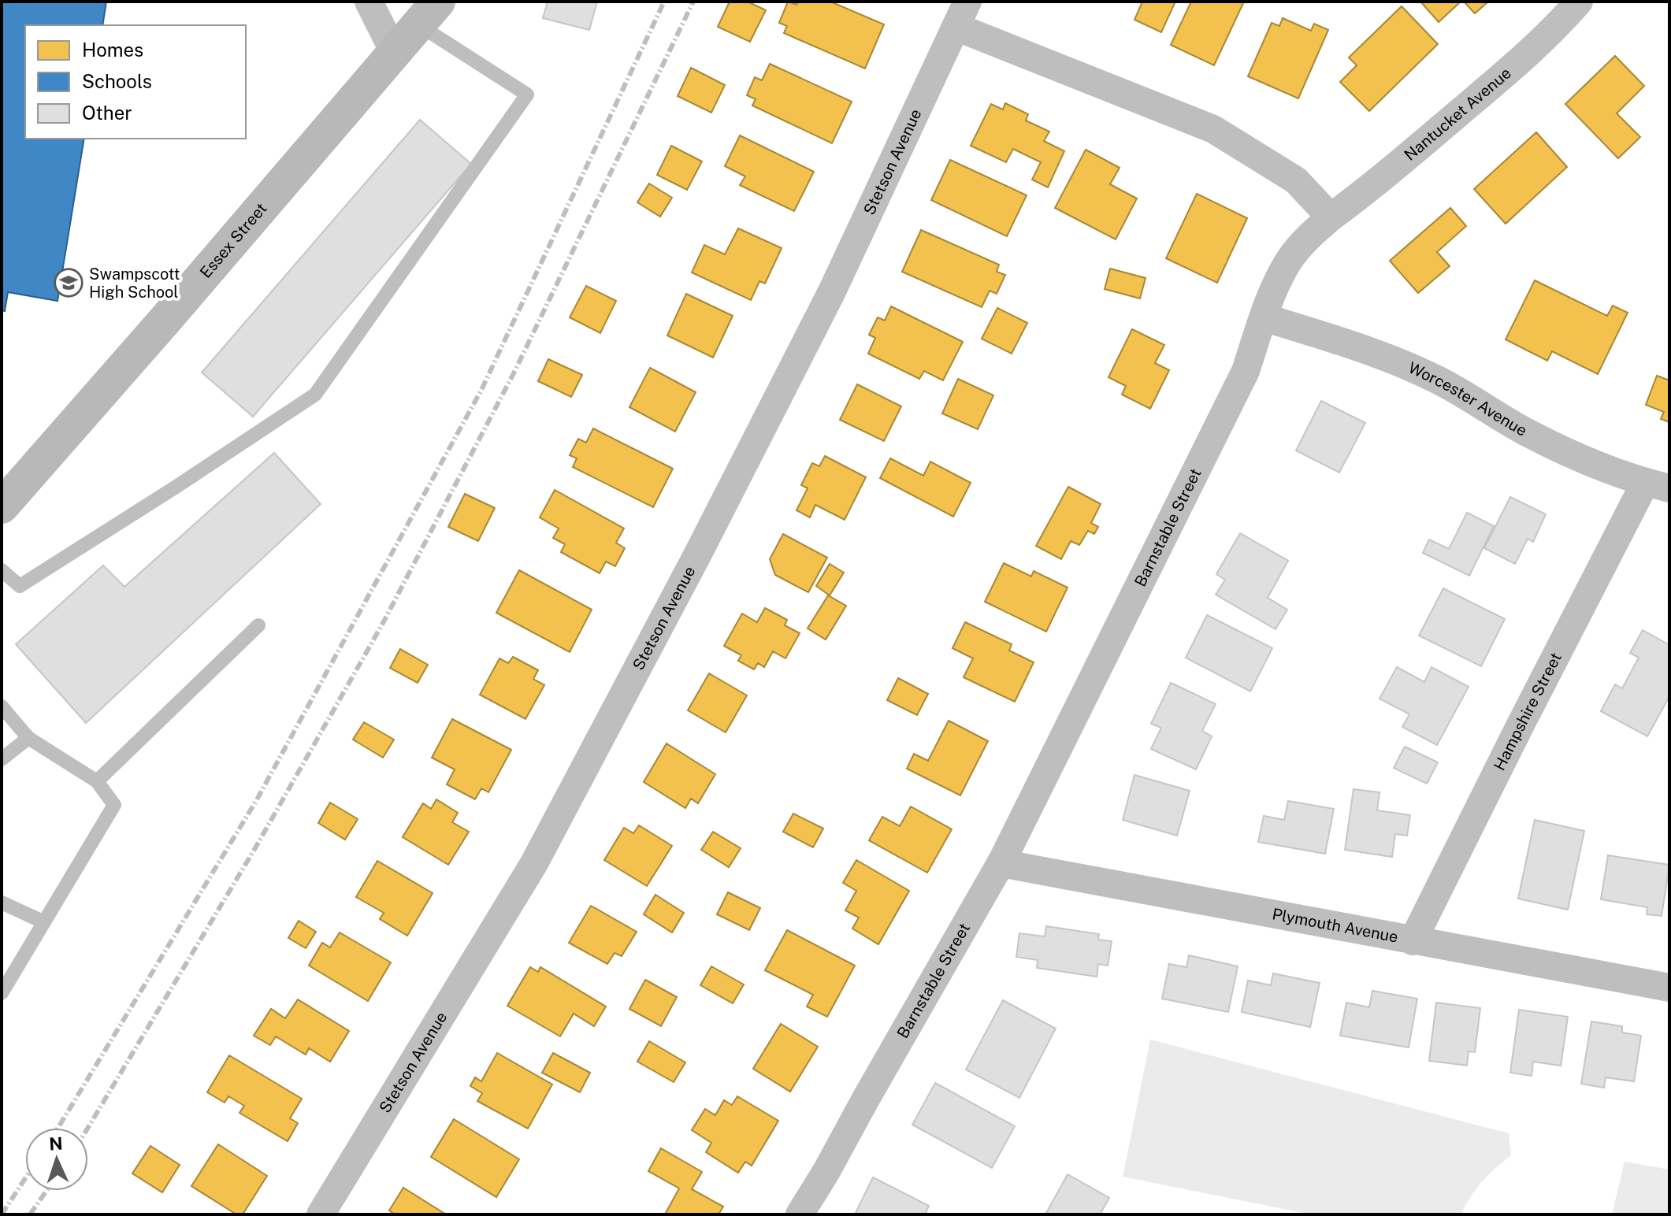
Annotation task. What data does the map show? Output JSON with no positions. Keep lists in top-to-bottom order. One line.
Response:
{"streets":{"main road":["Essex Street"],"street":["Nantucket Avenue","Stetson Avenue","Worcester Avenue","Barnstable Street","Hampshire Street","Plymouth Avenue"]},"crossings":[["Nantucket Avenue","Barnstable Street"],["Worcester Avenue","Barnstable Street"],["Worcester Avenue","Hampshire Street"],["Barnstable Street","Plymouth Avenue"],["Hampshire Street","Plymouth Avenue"]],"places":{"school or university":["Swampscott High School"]},"legend":["Homes","Schools","Other"],"north":"top"}
